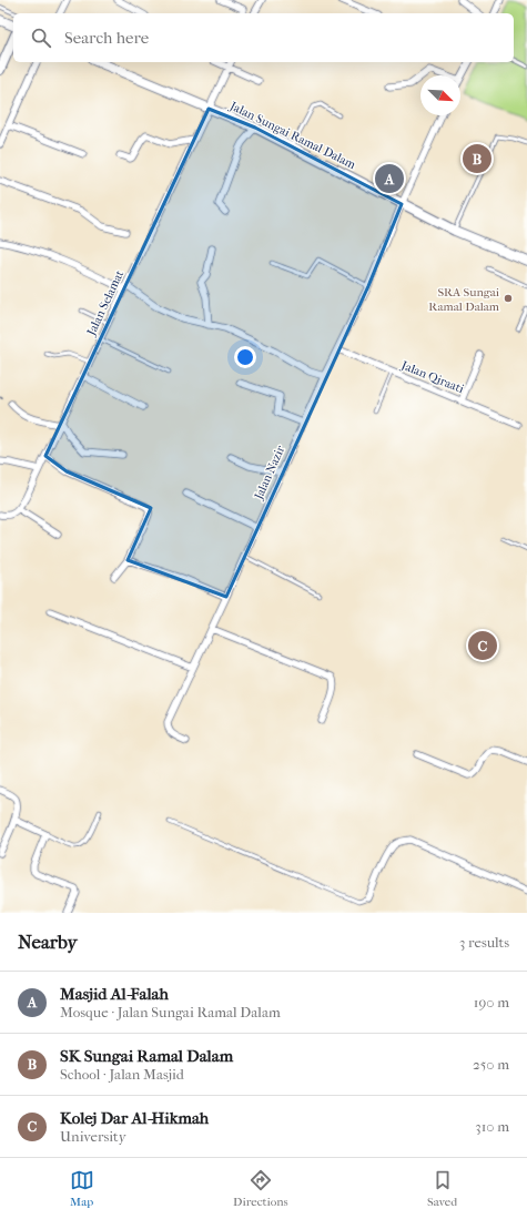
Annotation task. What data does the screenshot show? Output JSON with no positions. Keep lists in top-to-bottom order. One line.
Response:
{"streets":{"street":["Jalan Sungai Ramal Dalam","Jalan Selamat","Jalan Qiraati","Jalan Nazir"]},"crossings":[["Jalan Sungai Ramal Dalam","Jalan Selamat"],["Jalan Sungai Ramal Dalam","Jalan Nazir"],["Jalan Qiraati","Jalan Nazir"]],"places":["SRA Sungai Ramal Dalam"],"north":"bottom right","page":{"search":"Search here","pins":["B","A","C"],"heading":["Nearby","3 results"],"list":[{"mark":"A","name":"Masjid Al-Falah","note":"Mosque · Jalan Sungai Ramal Dalam","value":"190 m"},{"mark":"B","name":"SK Sungai Ramal Dalam","note":"School · Jalan Masjid","value":"250 m"},{"mark":"C","name":"Kolej Dar Al-Hikmah","note":"University","value":"310 m"}],"nav":["Map","Directions","Saved"]}}
